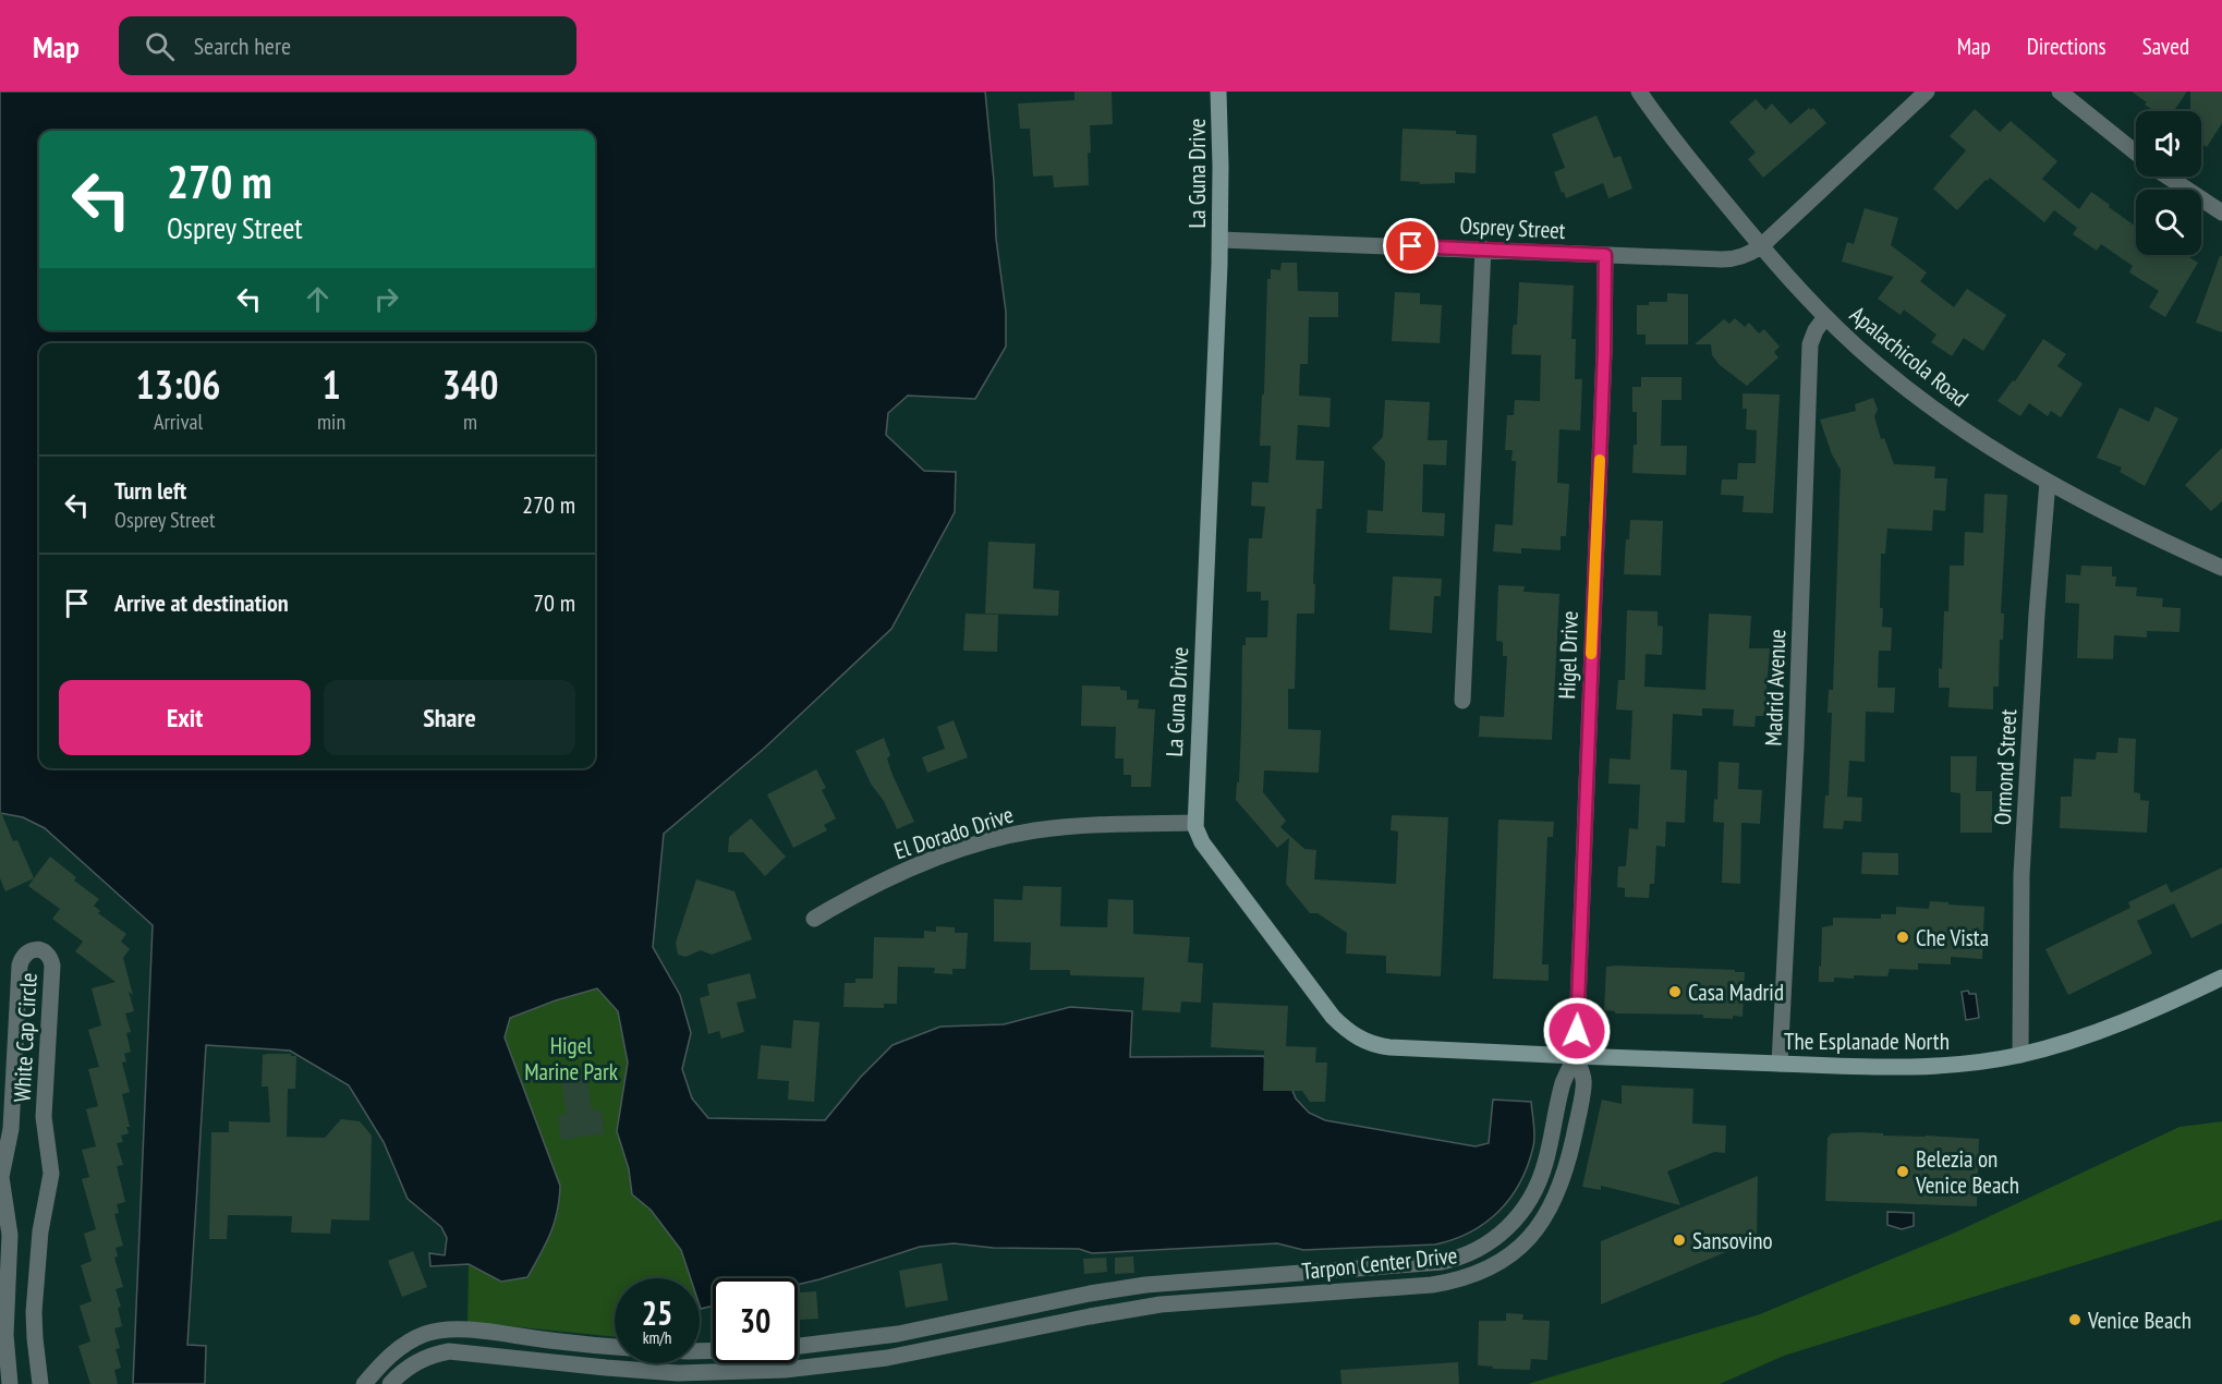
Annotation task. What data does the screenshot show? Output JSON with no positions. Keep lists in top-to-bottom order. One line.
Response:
{"streets":{"street":["La Guna Drive","Osprey Street","Apalachicola Road","Higel Drive","Madrid Avenue","Ormond Street","El Dorado Drive","White Cap Circle","The Esplanade North","Tarpon Center Drive"]},"crossings":[["La Guna Drive","Osprey Street"],["La Guna Drive","Higel Drive"],["La Guna Drive","El Dorado Drive"],["La Guna Drive","The Esplanade North"],["La Guna Drive","Tarpon Center Drive"],["Osprey Street","Apalachicola Road"],["Osprey Street","Higel Drive"],["Apalachicola Road","Madrid Avenue"],["Apalachicola Road","Ormond Street"],["Higel Drive","The Esplanade North"],["Higel Drive","Tarpon Center Drive"],["Madrid Avenue","The Esplanade North"],["Ormond Street","The Esplanade North"],["The Esplanade North","Tarpon Center Drive"]],"parks":["Higel Marine Park"],"places":["Che Vista","Casa Madrid","Belezia on Venice Beach","Sansovino","Venice Beach"],"page":{"header":"Map","search":"Search here","nav":["Map","Directions","Saved"],"turn":["270 m","Osprey Street"],"eta":["13:06","Arrival","1","min","340","m"],"list":[{"name":"Turn left","note":"Osprey Street","value":"270 m"},{"name":"Arrive at destination","value":"70 m"}],"buttons":["Exit","Share"],"speed":"25 km/h","limit":"30"}}
